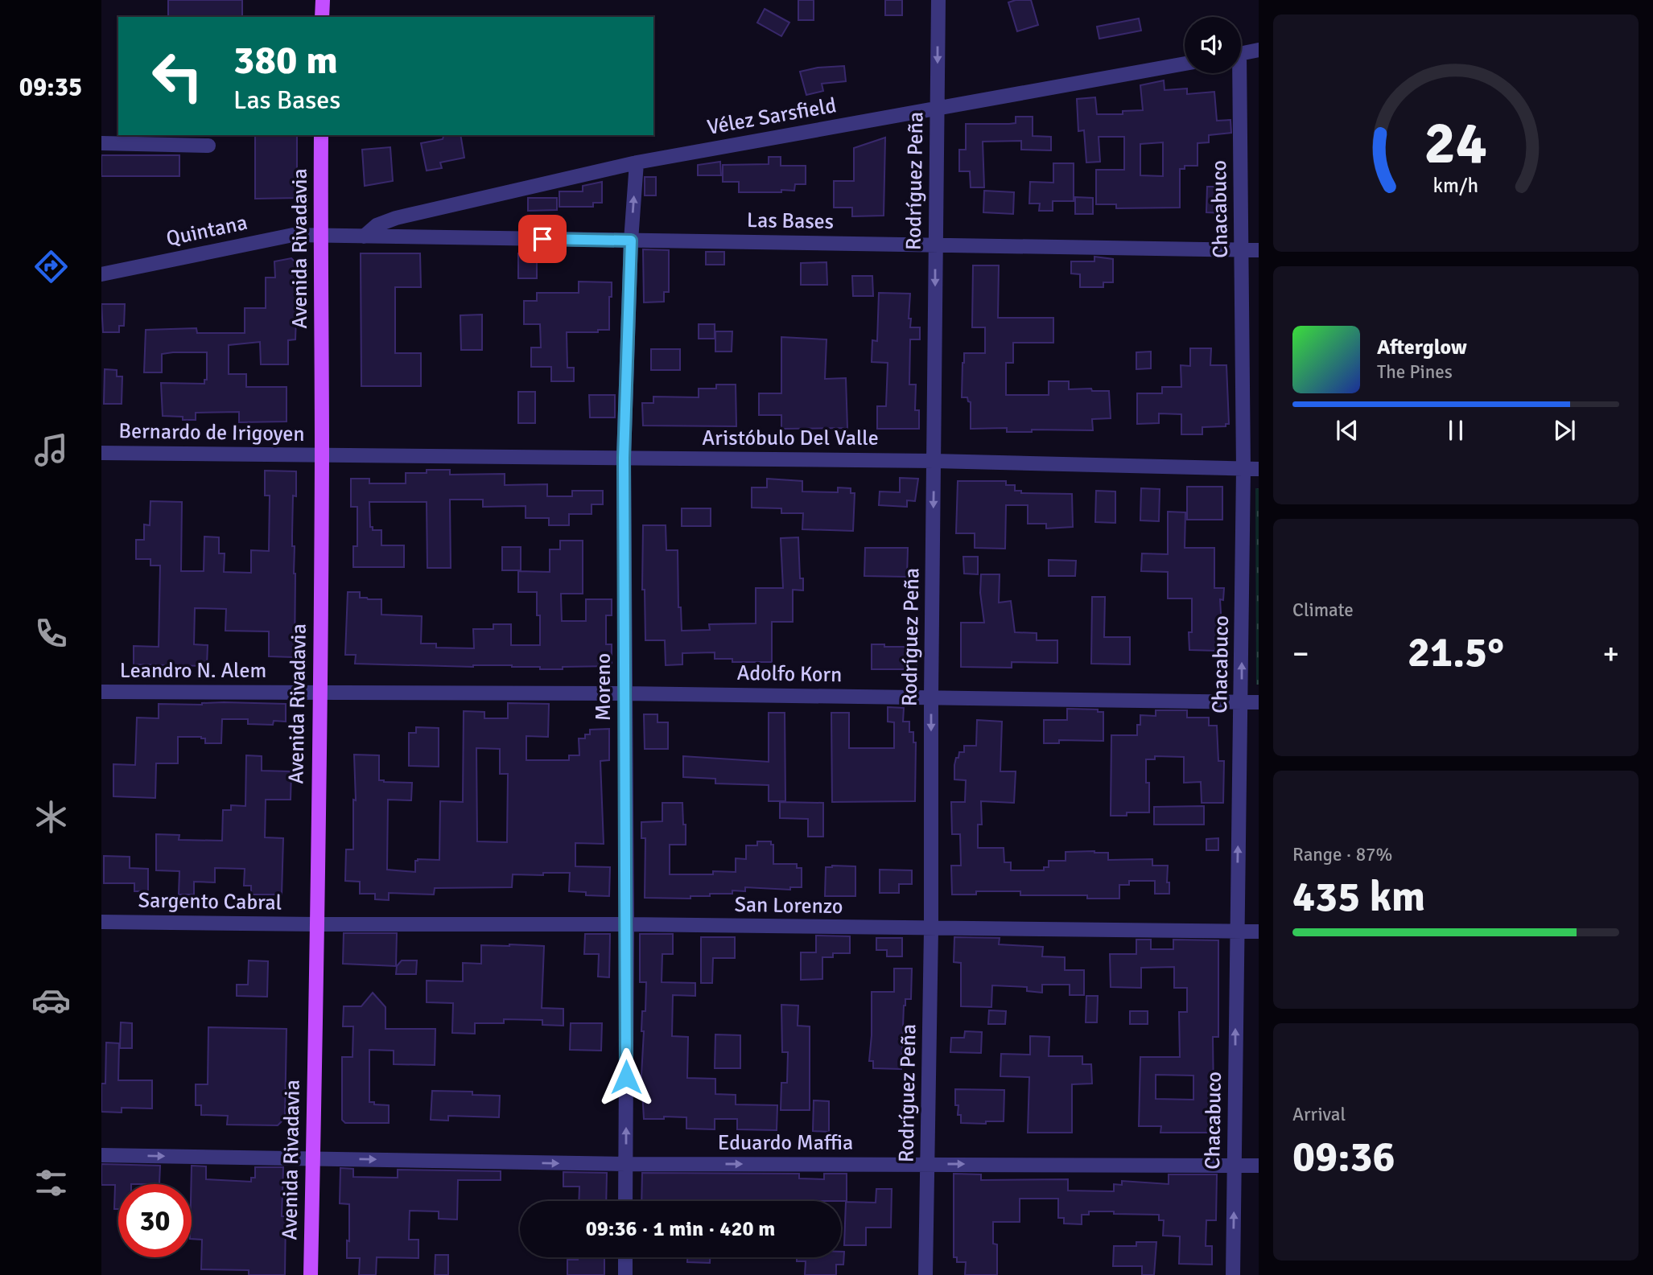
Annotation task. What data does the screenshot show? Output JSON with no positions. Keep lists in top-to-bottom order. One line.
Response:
{"streets":{"main road":["Avenida Rivadavia"],"street":["Vélez Sarsfield","Rodríguez Peña","Chacabuco","Las Bases","Quintana","Bernardo de Irigoyen","Aristóbulo Del Valle","Leandro N. Alem","Adolfo Korn","Moreno","Sargento Cabral","San Lorenzo","Eduardo Maffia"]},"crossings":[["Vélez Sarsfield","Rodríguez Peña"],["Vélez Sarsfield","Las Bases"],["Vélez Sarsfield","Moreno"],["Rodríguez Peña","Las Bases"],["Rodríguez Peña","Aristóbulo Del Valle"],["Rodríguez Peña","Adolfo Korn"],["Rodríguez Peña","San Lorenzo"],["Rodríguez Peña","Eduardo Maffia"],["Chacabuco","Las Bases"],["Chacabuco","Aristóbulo Del Valle"],["Chacabuco","Adolfo Korn"],["Chacabuco","San Lorenzo"],["Chacabuco","Eduardo Maffia"],["Las Bases","Quintana"],["Las Bases","Avenida Rivadavia"],["Las Bases","Moreno"],["Quintana","Avenida Rivadavia"],["Avenida Rivadavia","Bernardo de Irigoyen"],["Avenida Rivadavia","Aristóbulo Del Valle"],["Avenida Rivadavia","Leandro N. Alem"],["Avenida Rivadavia","Adolfo Korn"],["Avenida Rivadavia","Sargento Cabral"],["Avenida Rivadavia","San Lorenzo"],["Avenida Rivadavia","Eduardo Maffia"],["Bernardo de Irigoyen","Aristóbulo Del Valle"],["Aristóbulo Del Valle","Moreno"],["Leandro N. Alem","Adolfo Korn"],["Adolfo Korn","Moreno"],["Moreno","San Lorenzo"],["Moreno","Eduardo Maffia"],["Sargento Cabral","San Lorenzo"]],"one_way":["Rodríguez Peña","Chacabuco","Eduardo Maffia"],"page":{"tabs":"09:35","turn":["380 m","Las Bases"],"song":["Afterglow","The Pines"],"tile":["Climate",["Range · 87%","435 km"],["Arrival","09:36"]],"heat":["−","21.5°","+"],"limit":"30","trip":"09:36 · 1 min · 420 m","gauge":["24","km/h"]}}
